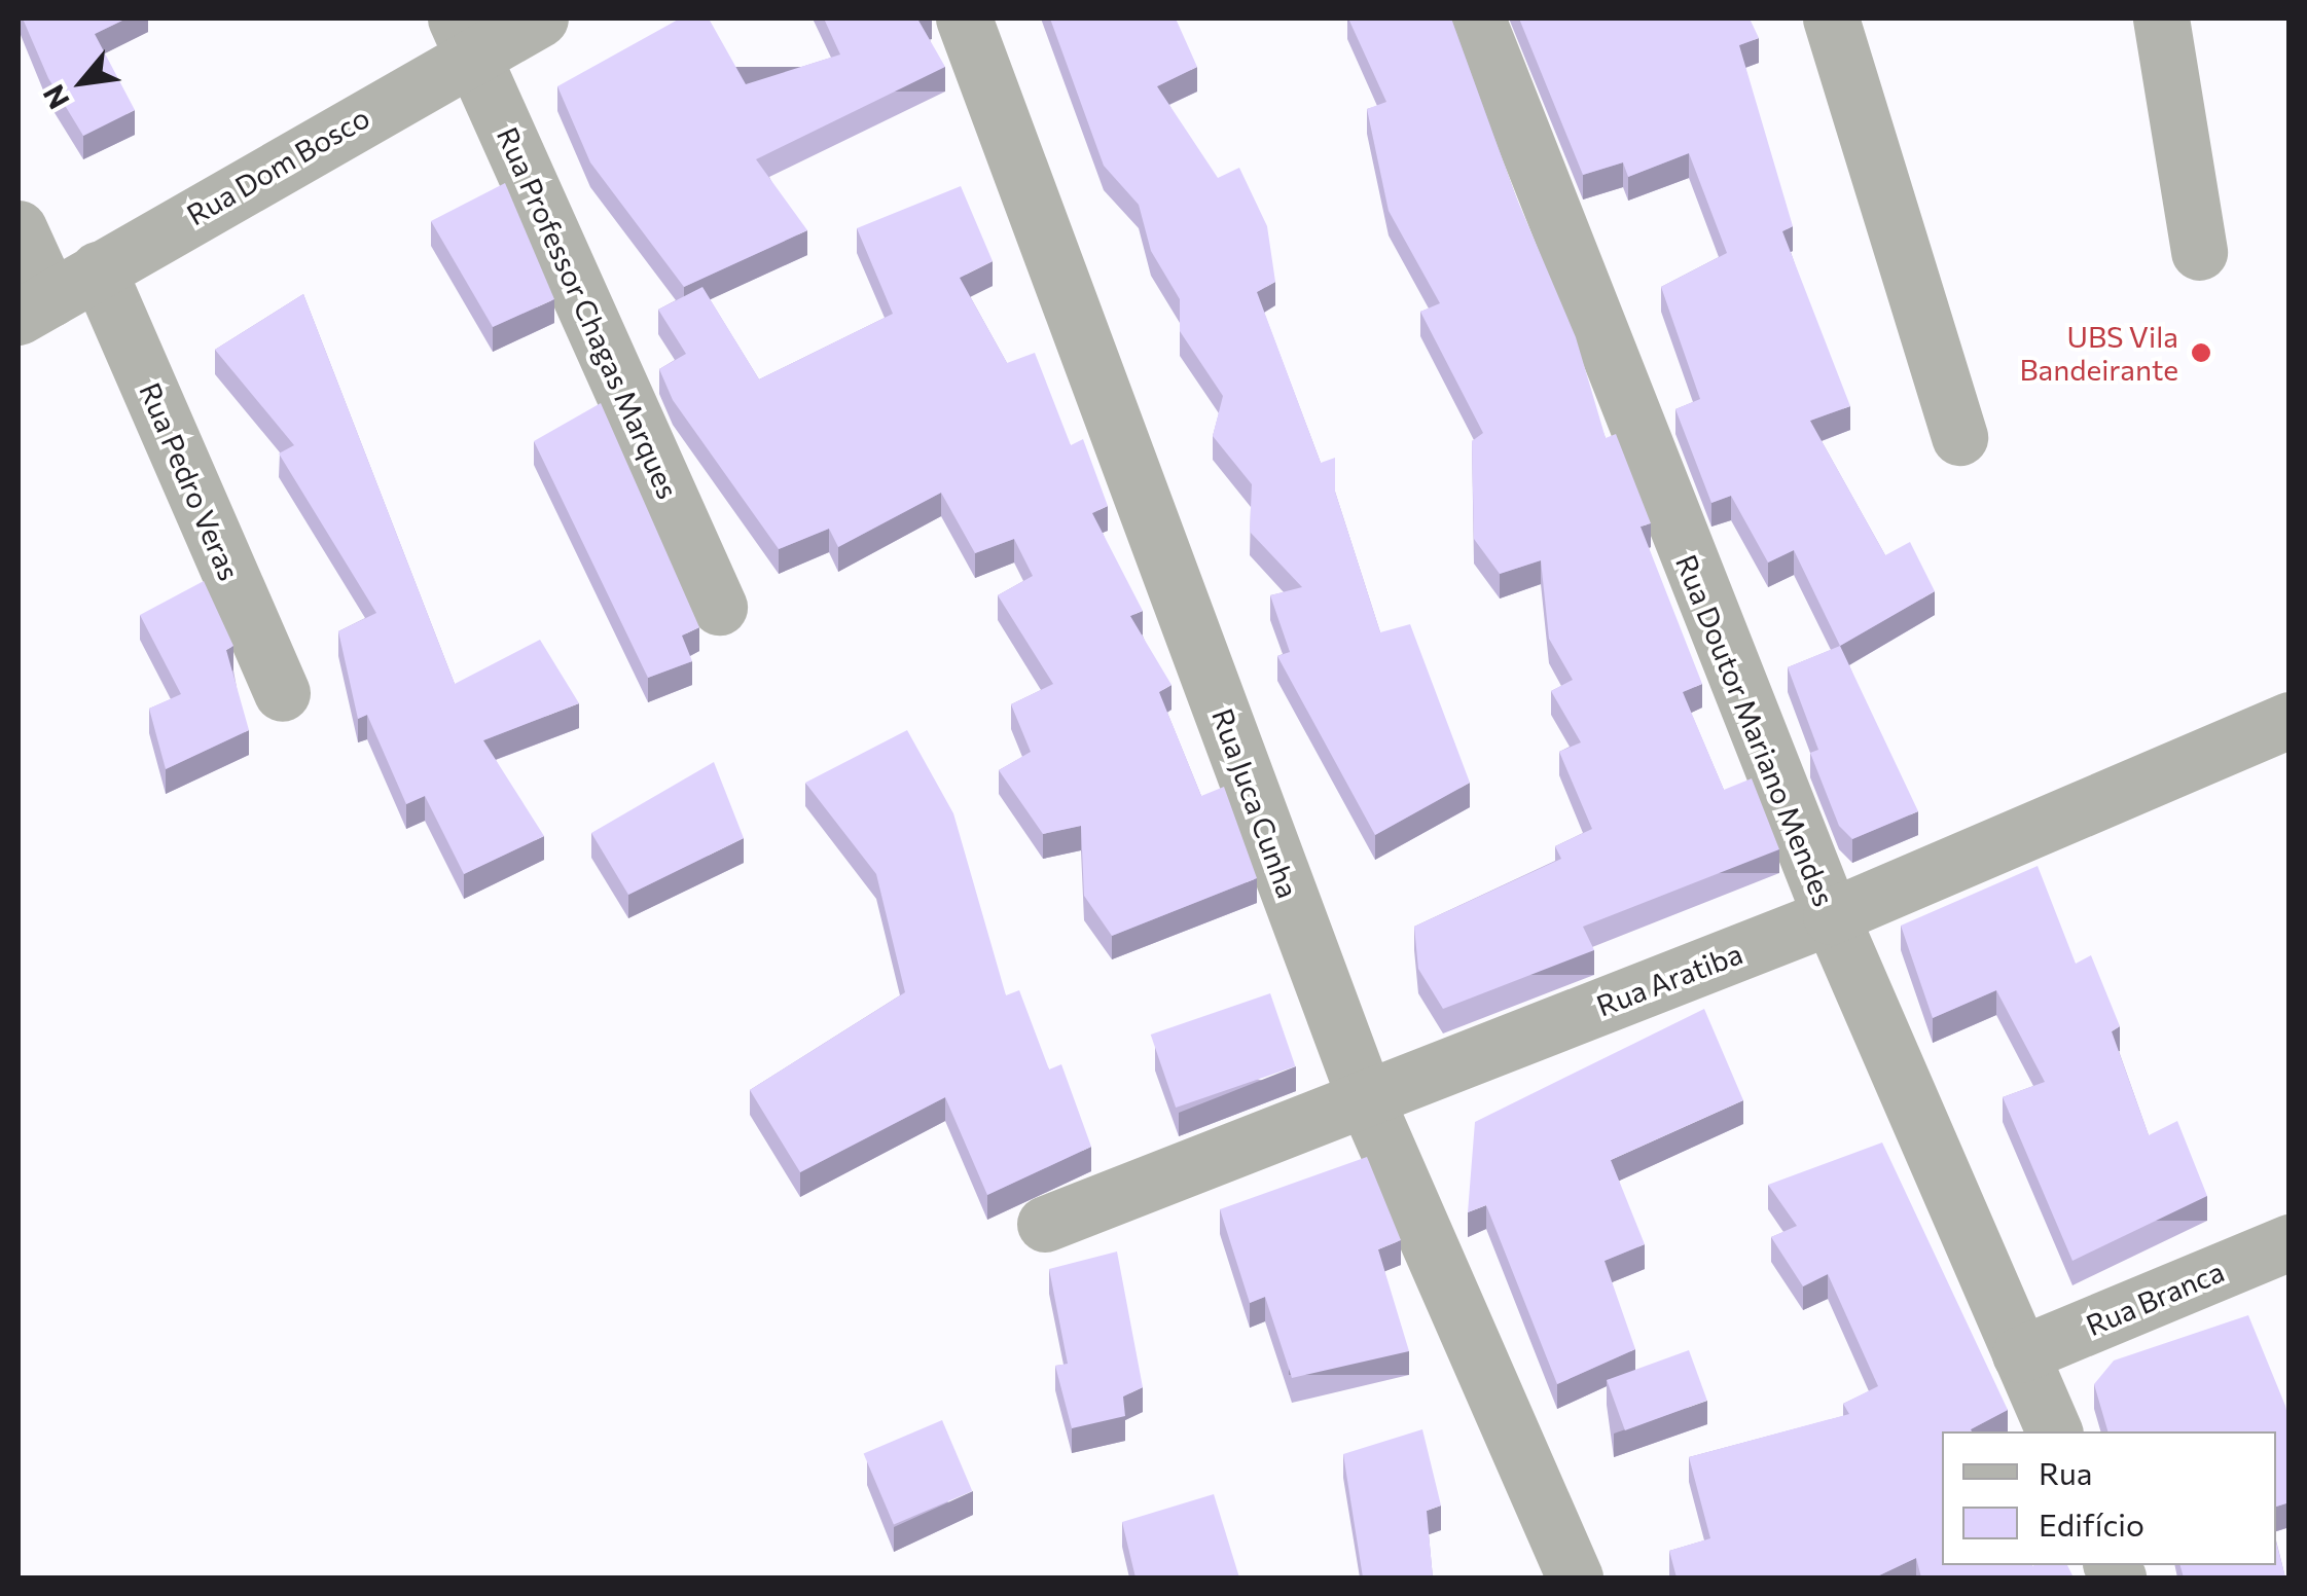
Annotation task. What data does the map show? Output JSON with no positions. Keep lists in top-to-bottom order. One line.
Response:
{"streets":{"street":["Rua Dom Bosco","Rua Professor Chagas Marques","Rua Pedro Veras","Rua Doutor Mariano Mendes","Rua Juca Cunha","Rua Aratiba","Rua Branca"]},"crossings":[["Rua Dom Bosco","Rua Professor Chagas Marques"],["Rua Dom Bosco","Rua Pedro Veras"],["Rua Doutor Mariano Mendes","Rua Aratiba"],["Rua Doutor Mariano Mendes","Rua Branca"],["Rua Juca Cunha","Rua Aratiba"]],"places":["UBS Vila Bandeirante"],"legend":["Rua","Edifício"],"north":"bottom left"}
